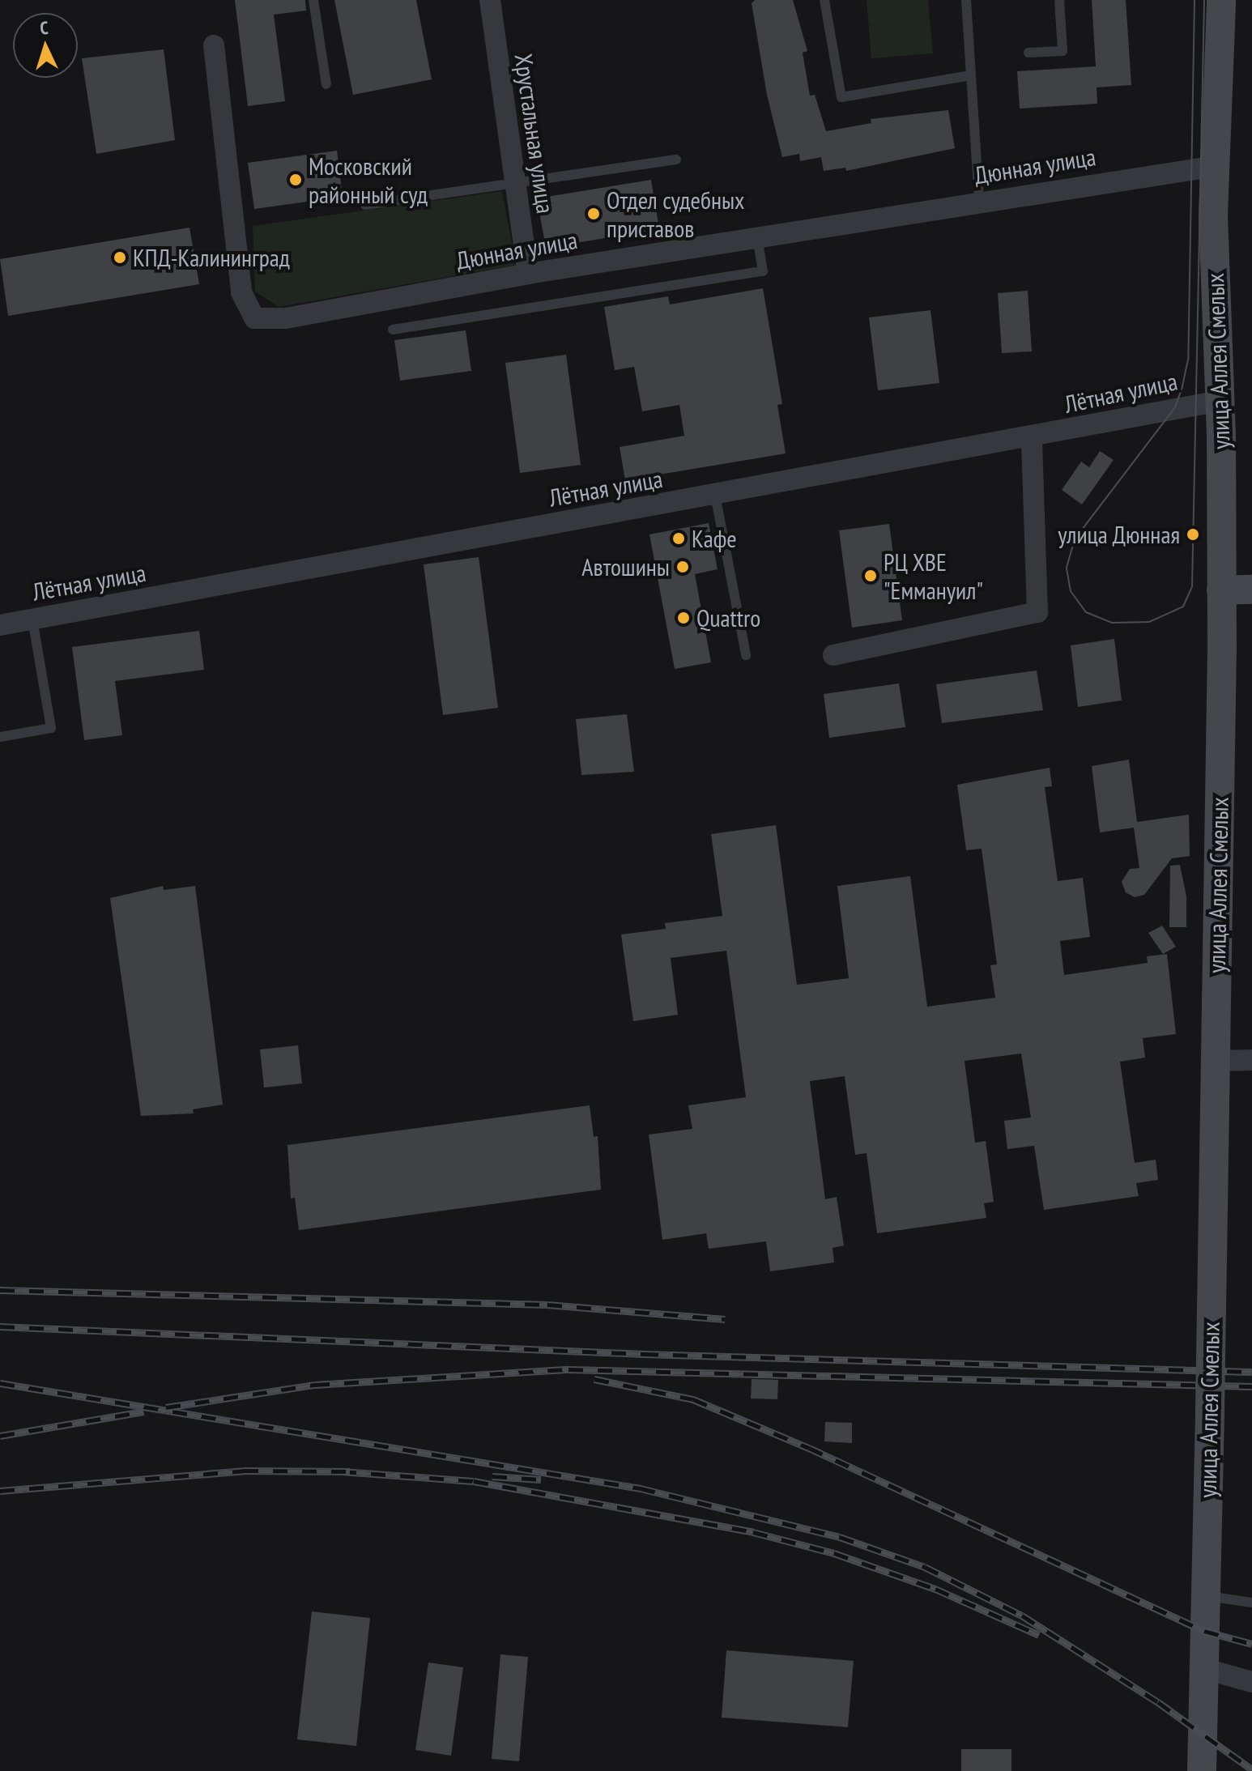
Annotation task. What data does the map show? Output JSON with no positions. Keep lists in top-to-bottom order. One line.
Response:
{"streets":{"main road":["улица Аллея Смелых"],"street":["Хрустальная улица","Дюнная улица","Лётная улица"]},"crossings":[["Хрустальная улица","Дюнная улица"],["Дюнная улица","улица Аллея Смелых"],["улица Аллея Смелых","Лётная улица"]],"places":["Московский районный суд","Отдел судебных приставов","КПД-Калининград","улица Дюнная","Кафе","Автошины","РЦ ХВЕ \"Еммануил\"","Quattro"],"north":"top"}
